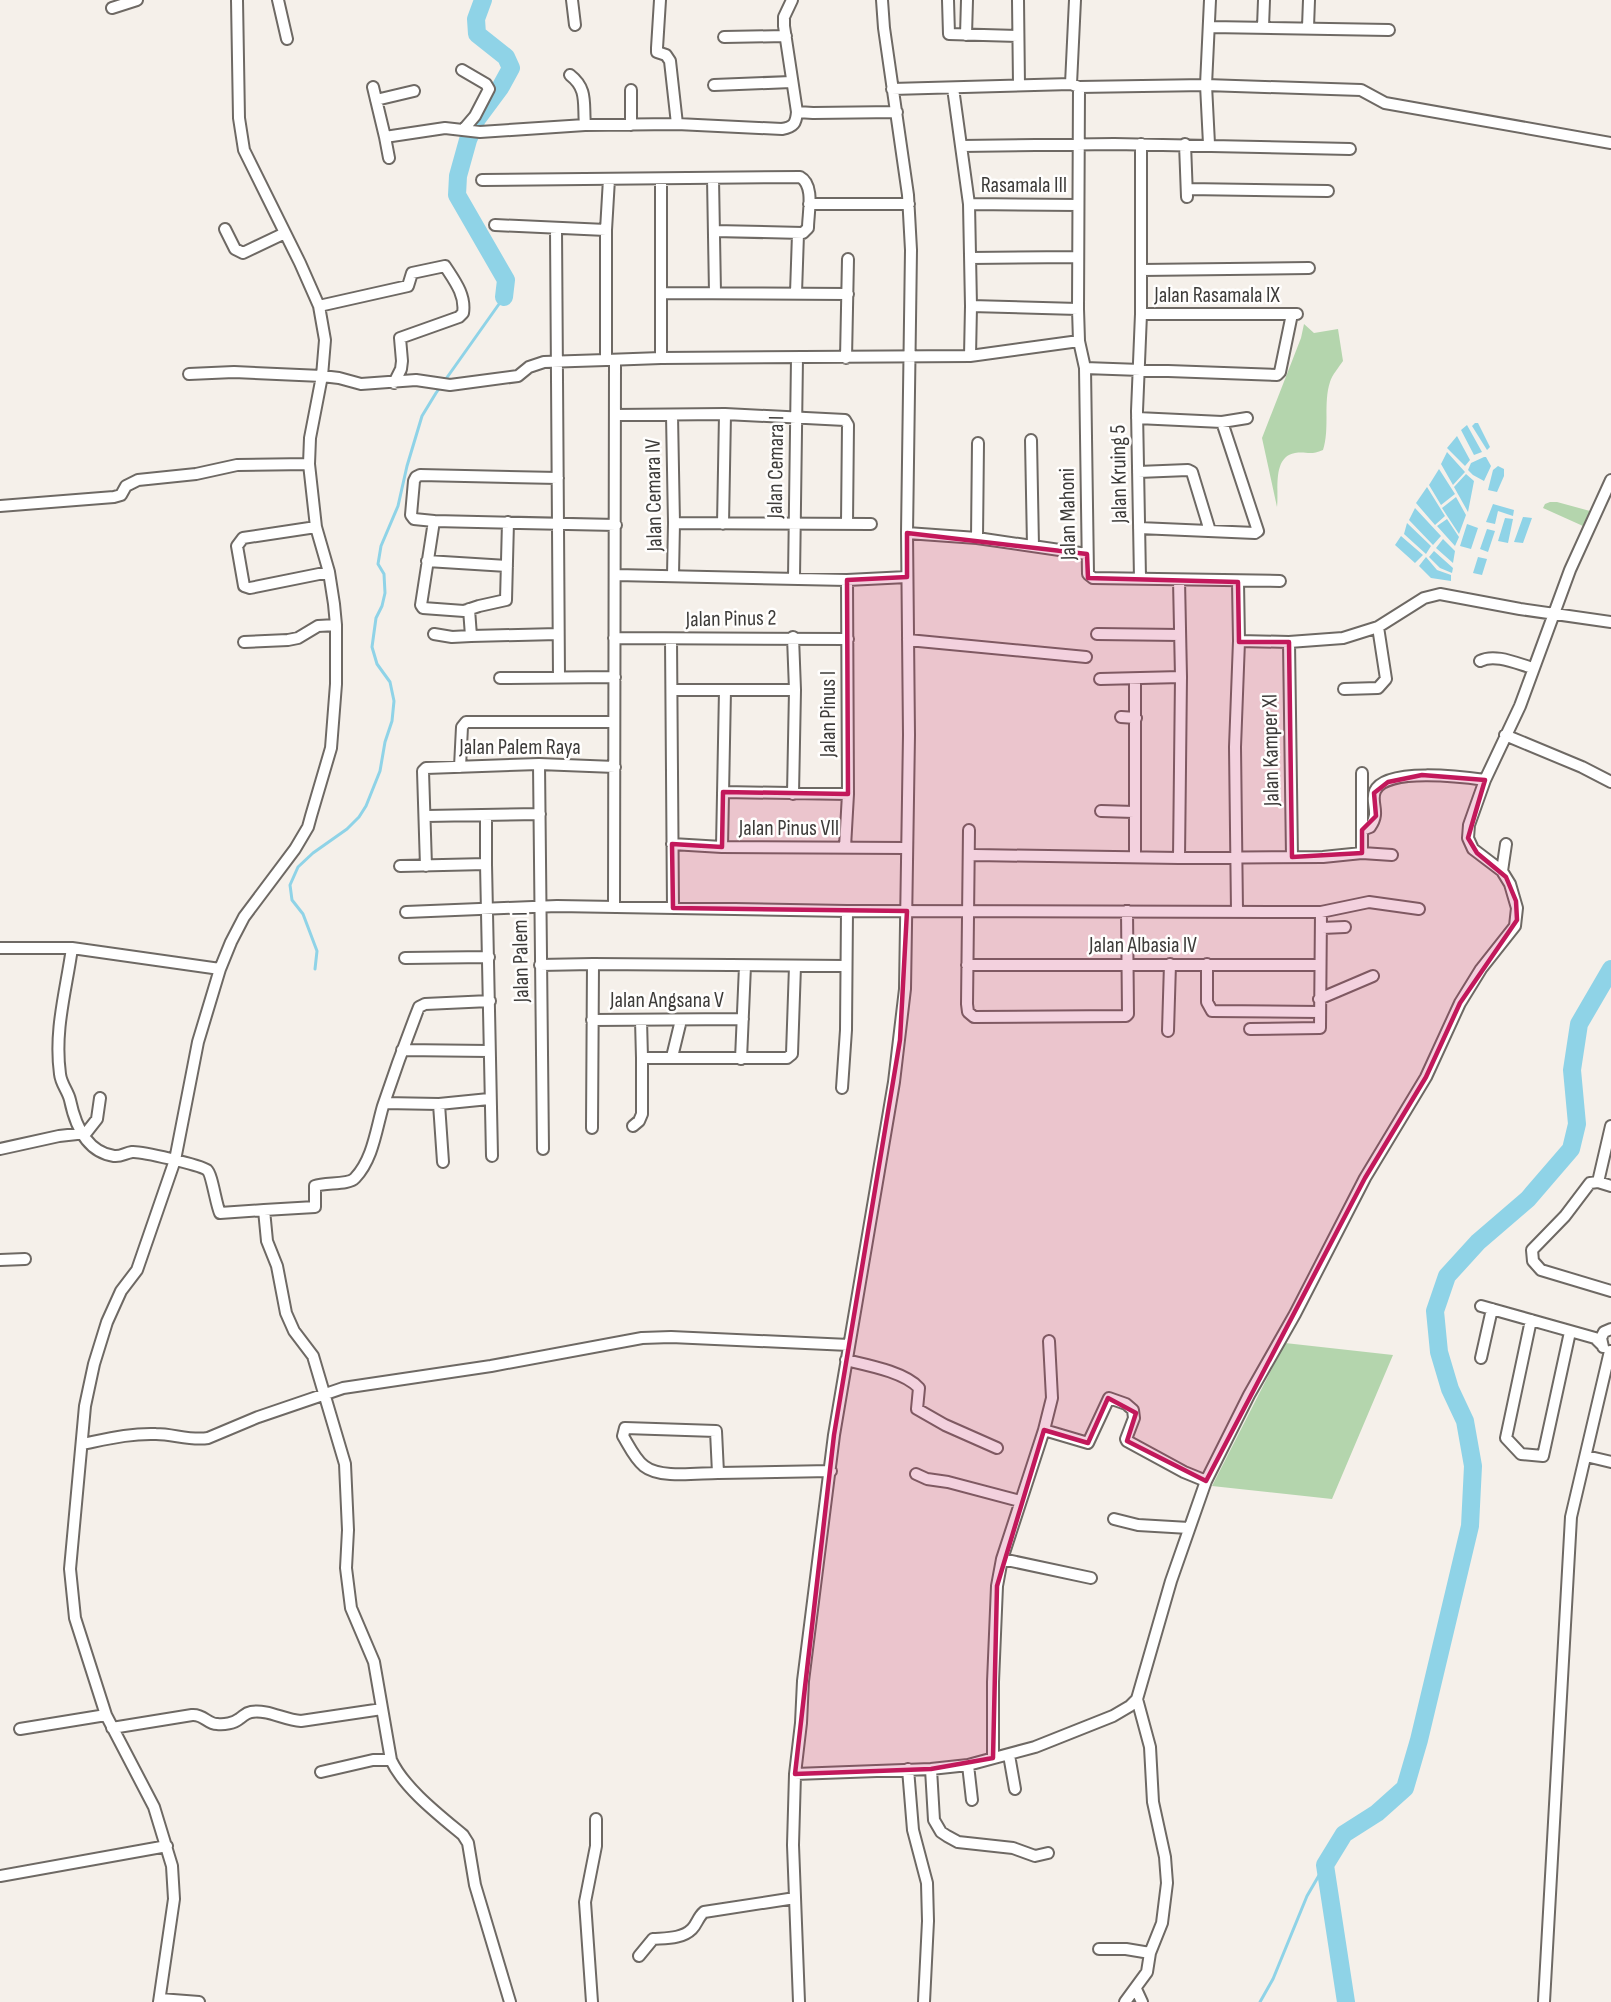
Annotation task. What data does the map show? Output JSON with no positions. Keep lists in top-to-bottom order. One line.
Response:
{"streets":{"street":["Rasamala III","Jalan Rasamala IX","Jalan Cemara I","Jalan Kruing 5","Jalan Cemara IV","Jalan Mahoni","Jalan Pinus 2","Jalan Pinus I","Jalan Palem Raya","Jalan Kamper XI","Jalan Pinus VII","Jalan Albasia lV","Jalan Palem I","Jalan Angsana V"]},"crossings":[["Rasamala III","Jalan Mahoni"],["Jalan Rasamala IX","Jalan Kruing 5"],["Jalan Kruing 5","Jalan Mahoni"],["Jalan Pinus 2","Jalan Pinus I"],["Jalan Pinus I","Jalan Pinus VII"],["Jalan Palem Raya","Jalan Palem I"]]}
